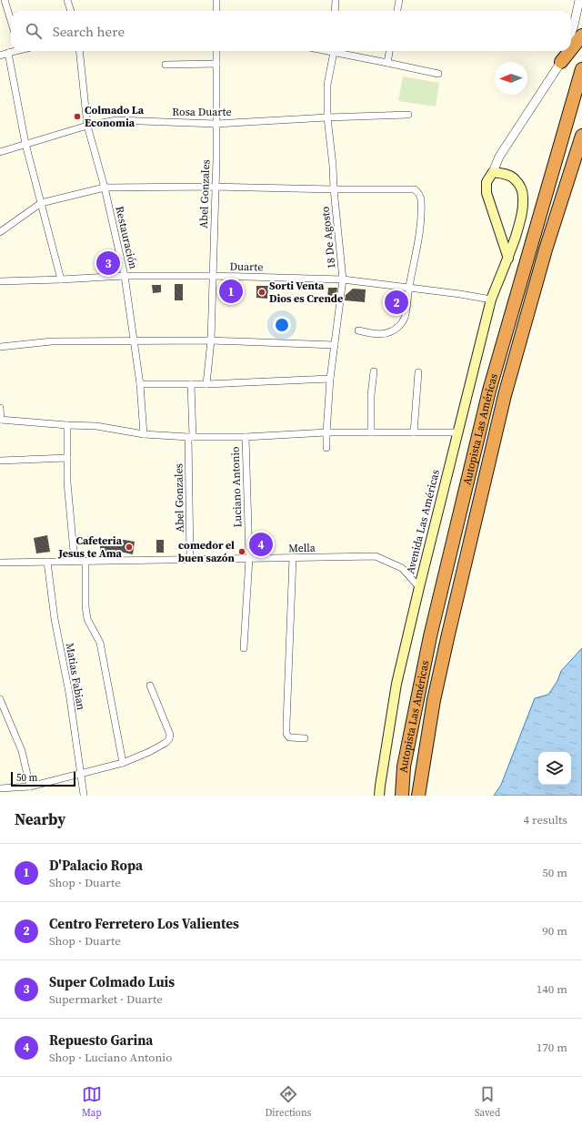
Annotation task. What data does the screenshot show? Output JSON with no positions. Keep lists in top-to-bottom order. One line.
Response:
{"streets":{"highway":["Autopista Las Américas"],"main road":["Avenida Las Américas"],"street":["Rosa Duarte","Abel Gonzales","Restauración","18 De Agosto","Duarte","Luciano Antonio","Mella","Matias Fabian"]},"crossings":[["Rosa Duarte","Abel Gonzales"],["Rosa Duarte","Restauración"],["Rosa Duarte","18 De Agosto"],["Abel Gonzales","Duarte"],["Abel Gonzales","Mella"],["Restauración","Duarte"],["18 De Agosto","Duarte"],["Duarte","Avenida Las Américas"],["Luciano Antonio","Mella"],["Avenida Las Américas","Mella"],["Mella","Matias Fabian"]],"places":["Colmado La Economia","Sorti Venta Dios es Crende","Cafeteria Jesus te Ama","comedor el buen sazón"],"scale_bar":"50 m","north":"left","page":{"search":"Search here","pins":["3","1","2","4"],"scale":"50 m","heading":["Nearby","4 results"],"list":[{"mark":"1","name":"D'Palacio Ropa","note":"Shop · Duarte","value":"50 m"},{"mark":"2","name":"Centro Ferretero Los Valientes","note":"Shop · Duarte","value":"90 m"},{"mark":"3","name":"Super Colmado Luis","note":"Supermarket · Duarte","value":"140 m"},{"mark":"4","name":"Repuesto Garina","note":"Shop · Luciano Antonio","value":"170 m"}],"nav":["Map","Directions","Saved"]}}
